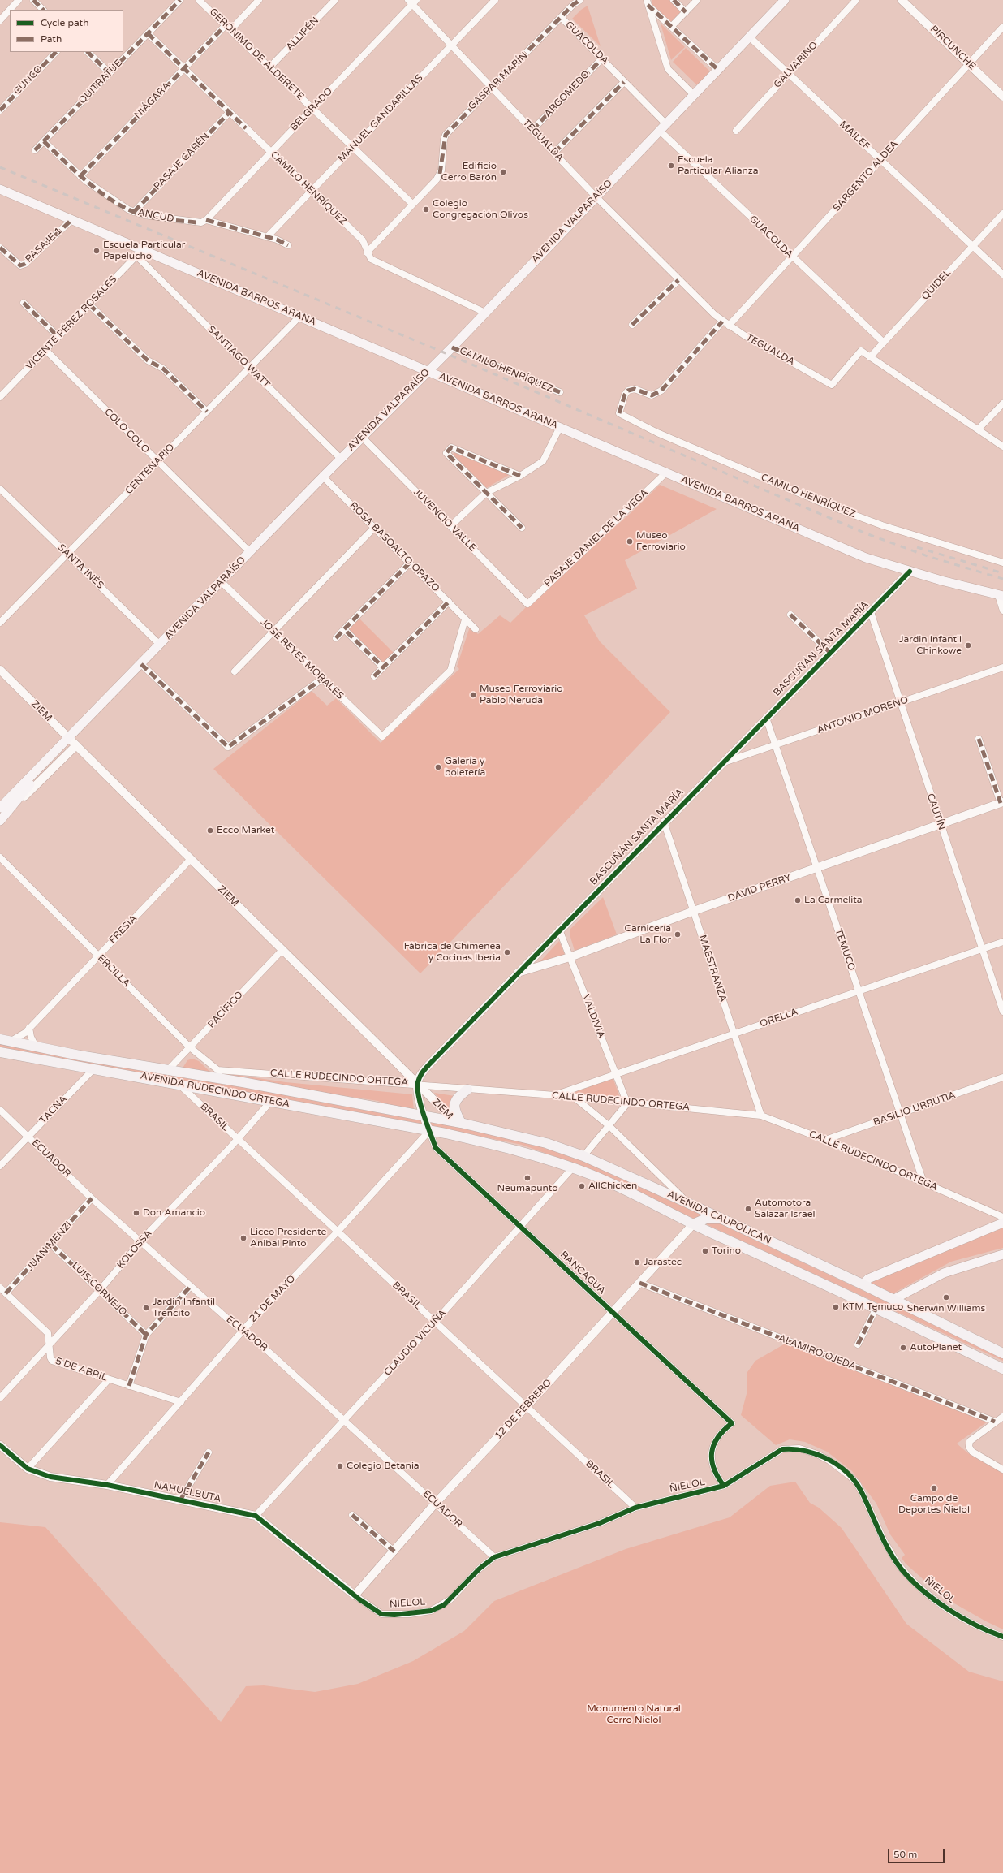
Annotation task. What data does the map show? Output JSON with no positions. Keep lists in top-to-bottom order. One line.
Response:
{"streets":{"main road":["AVENIDA VALPARAÍSO","AVENIDA BARROS ARANA","AVENIDA RUDECINDO ORTEGA","AVENIDA CAUPOLICÁN"],"street":["ALLIPÉN","GUACOLDA","PIRCUNCHE","GERÓNIMO DE ALDERETE","GALVARINO","CUNCO","GASPAR MARÍN","QUITRATÚE","ARGOMEDO","NIÁGARA","BELGRADO","MANUEL GANDARILLAS","MAILEF","TEGUALDA","PASAJE CARÉN","SARGENTO ALDEA","CAMILO HENRÍQUEZ","ANCUD","PASAJE 1","QUIDEL","VICENTE PÉREZ ROSALES","SANTIAGO WATT","COLO COLO","CENTENARIO","JUVENCIO VALLE","PASAJE DANIEL DE LA VEGA","ROSA BASOALTO OPAZO","SANTA INÉS","BASCUÑÁN SANTA MARÍA","JOSÉ REYES MORALES","ZIEM","ANTONIO MORENO","CAUTÍN","DAVID PERRY","FRESIA","TEMUCO","MAESTRANZA","ERCILLA","PACÍFICO","VALDIVIA","ORELLA","CALLE RUDECINDO ORTEGA","BASILIO URRUTIA","TACNA","BRASIL","ECUADOR","JUAN MENZI","KOLOSSA","RANCAGUA","LUIS CORNEJO","21 DE MAYO","CLAUDIO VICUÑA","ALAMIRO OJEDA","5 DE ABRIL","12 DE FEBRERO","ÑIELOL","NAHUELBUTA"]},"crossings":[["ALLIPÉN","GERÓNIMO DE ALDERETE"],["GUACOLDA","GASPAR MARÍN"],["GUACOLDA","ARGOMEDO"],["GUACOLDA","SARGENTO ALDEA"],["GUACOLDA","AVENIDA VALPARAÍSO"],["GUACOLDA","QUIDEL"],["PIRCUNCHE","SARGENTO ALDEA"],["GERÓNIMO DE ALDERETE","GASPAR MARÍN"],["GERÓNIMO DE ALDERETE","NIÁGARA"],["GERÓNIMO DE ALDERETE","BELGRADO"],["GERÓNIMO DE ALDERETE","MANUEL GANDARILLAS"],["GALVARINO","MAILEF"],["GASPAR MARÍN","TEGUALDA"],["QUITRATÚE","CAMILO HENRÍQUEZ"],["QUITRATÚE","ANCUD"],["ARGOMEDO","TEGUALDA"],["NIÁGARA","CAMILO HENRÍQUEZ"],["NIÁGARA","ANCUD"],["BELGRADO","TEGUALDA"],["BELGRADO","CAMILO HENRÍQUEZ"],["BELGRADO","ANCUD"],["MANUEL GANDARILLAS","TEGUALDA"],["MANUEL GANDARILLAS","CAMILO HENRÍQUEZ"],["MANUEL GANDARILLAS","ANCUD"],["MAILEF","SARGENTO ALDEA"],["MAILEF","AVENIDA VALPARAÍSO"],["MAILEF","QUIDEL"],["TEGUALDA","SARGENTO ALDEA"],["TEGUALDA","CAMILO HENRÍQUEZ"],["TEGUALDA","AVENIDA VALPARAÍSO"],["TEGUALDA","QUIDEL"],["PASAJE CARÉN","CAMILO HENRÍQUEZ"],["PASAJE CARÉN","ANCUD"],["CAMILO HENRÍQUEZ","AVENIDA VALPARAÍSO"],["AVENIDA VALPARAÍSO","AVENIDA BARROS ARANA"],["AVENIDA VALPARAÍSO","SANTIAGO WATT"],["AVENIDA VALPARAÍSO","COLO COLO"],["AVENIDA VALPARAÍSO","JUVENCIO VALLE"],["AVENIDA VALPARAÍSO","ROSA BASOALTO OPAZO"],["AVENIDA VALPARAÍSO","SANTA INÉS"],["AVENIDA VALPARAÍSO","JOSÉ REYES MORALES"],["AVENIDA VALPARAÍSO","ZIEM"],["PASAJE 1","AVENIDA BARROS ARANA"],["AVENIDA BARROS ARANA","VICENTE PÉREZ ROSALES"],["AVENIDA BARROS ARANA","SANTIAGO WATT"],["AVENIDA BARROS ARANA","CENTENARIO"],["AVENIDA BARROS ARANA","PASAJE DANIEL DE LA VEGA"],["AVENIDA BARROS ARANA","BASCUÑÁN SANTA MARÍA"],["VICENTE PÉREZ ROSALES","SANTIAGO WATT"],["VICENTE PÉREZ ROSALES","COLO COLO"],["SANTIAGO WATT","CENTENARIO"],["COLO COLO","CENTENARIO"],["CENTENARIO","SANTA INÉS"],["JUVENCIO VALLE","PASAJE DANIEL DE LA VEGA"],["ROSA BASOALTO OPAZO","JOSÉ REYES MORALES"],["BASCUÑÁN SANTA MARÍA","ZIEM"],["BASCUÑÁN SANTA MARÍA","ANTONIO MORENO"],["BASCUÑÁN SANTA MARÍA","CAUTÍN"],["BASCUÑÁN SANTA MARÍA","DAVID PERRY"],["BASCUÑÁN SANTA MARÍA","TEMUCO"],["BASCUÑÁN SANTA MARÍA","MAESTRANZA"],["BASCUÑÁN SANTA MARÍA","VALDIVIA"],["BASCUÑÁN SANTA MARÍA","CALLE RUDECINDO ORTEGA"],["ZIEM","FRESIA"],["ZIEM","PACÍFICO"],["ZIEM","CALLE RUDECINDO ORTEGA"],["ZIEM","AVENIDA CAUPOLICÁN"],["ANTONIO MORENO","CAUTÍN"],["ANTONIO MORENO","TEMUCO"],["CAUTÍN","DAVID PERRY"],["CAUTÍN","ORELLA"],["DAVID PERRY","TEMUCO"],["DAVID PERRY","MAESTRANZA"],["DAVID PERRY","VALDIVIA"],["FRESIA","ERCILLA"],["FRESIA","AVENIDA RUDECINDO ORTEGA"],["TEMUCO","ORELLA"],["TEMUCO","CALLE RUDECINDO ORTEGA"],["TEMUCO","BASILIO URRUTIA"],["MAESTRANZA","ORELLA"],["MAESTRANZA","CALLE RUDECINDO ORTEGA"],["ERCILLA","PACÍFICO"],["ERCILLA","CALLE RUDECINDO ORTEGA"],["ERCILLA","AVENIDA RUDECINDO ORTEGA"],["PACÍFICO","AVENIDA RUDECINDO ORTEGA"],["VALDIVIA","ORELLA"],["VALDIVIA","CALLE RUDECINDO ORTEGA"],["ORELLA","CALLE RUDECINDO ORTEGA"],["CALLE RUDECINDO ORTEGA","BASILIO URRUTIA"],["AVENIDA RUDECINDO ORTEGA","TACNA"],["AVENIDA RUDECINDO ORTEGA","BRASIL"],["AVENIDA RUDECINDO ORTEGA","AVENIDA CAUPOLICÁN"],["AVENIDA RUDECINDO ORTEGA","KOLOSSA"],["AVENIDA RUDECINDO ORTEGA","RANCAGUA"],["AVENIDA RUDECINDO ORTEGA","21 DE MAYO"],["TACNA","ECUADOR"],["BRASIL","KOLOSSA"],["BRASIL","21 DE MAYO"],["BRASIL","CLAUDIO VICUÑA"],["BRASIL","12 DE FEBRERO"],["BRASIL","ÑIELOL"],["ECUADOR","JUAN MENZI"],["ECUADOR","KOLOSSA"],["ECUADOR","21 DE MAYO"],["ECUADOR","CLAUDIO VICUÑA"],["ECUADOR","12 DE FEBRERO"],["ECUADOR","ÑIELOL"],["AVENIDA CAUPOLICÁN","RANCAGUA"],["AVENIDA CAUPOLICÁN","21 DE MAYO"],["AVENIDA CAUPOLICÁN","CLAUDIO VICUÑA"],["AVENIDA CAUPOLICÁN","12 DE FEBRERO"],["JUAN MENZI","LUIS CORNEJO"],["JUAN MENZI","5 DE ABRIL"],["KOLOSSA","LUIS CORNEJO"],["KOLOSSA","5 DE ABRIL"],["RANCAGUA","21 DE MAYO"],["RANCAGUA","CLAUDIO VICUÑA"],["RANCAGUA","12 DE FEBRERO"],["RANCAGUA","ÑIELOL"],["21 DE MAYO","5 DE ABRIL"],["21 DE MAYO","NAHUELBUTA"],["CLAUDIO VICUÑA","NAHUELBUTA"],["ALAMIRO OJEDA","12 DE FEBRERO"],["12 DE FEBRERO","ÑIELOL"],["12 DE FEBRERO","NAHUELBUTA"],["ÑIELOL","NAHUELBUTA"]],"parks":["Monumento Natural Cerro Ñielol"],"places":["Escuela Particular Alianza","Edificio Cerro Barón","Colegio Congregación Olivos","Escuela Particular Papelucho","Museo Ferroviario","Jardin Infantil Chinkowe","Museo Ferroviario Pablo Neruda","Galería y boletería","Ecco Market","La Carmelita","Carnicería La Flor","Fábrica de Chimenea y Cocinas Iberia","Neumapunto","AllChicken","Automotora Salazar Israel","Don Amancio","Liceo Presidente Anibal Pinto","Torino","Jarastec","Sherwin Williams","KTM Temuco","Jardin Infantil Trencito","AutoPlanet","Colegio Betania","Campo de Deportes Ñielol"],"legend":["Cycle path","Path"],"scale_bar":"50 m"}
